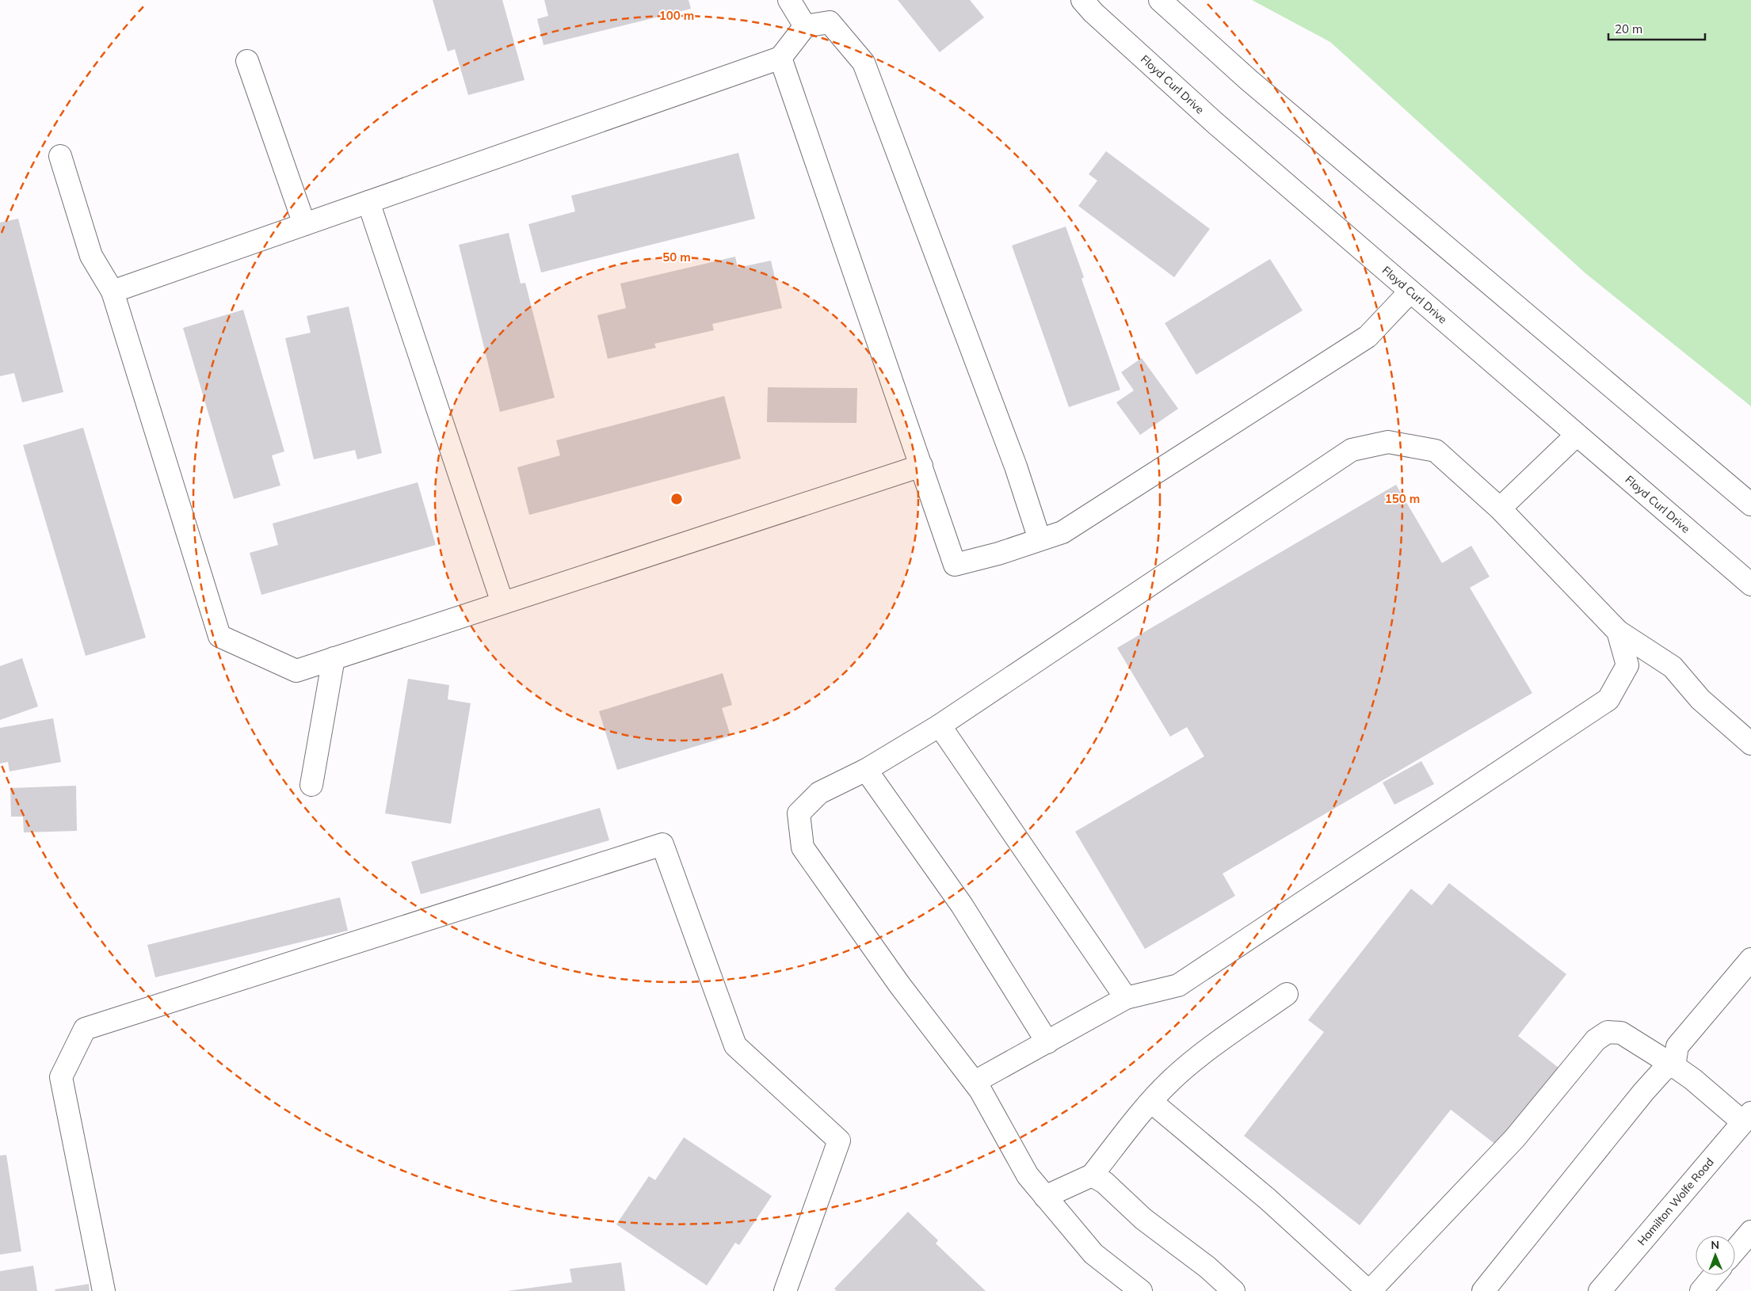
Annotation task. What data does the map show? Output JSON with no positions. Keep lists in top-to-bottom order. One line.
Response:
{"streets":{"street":["Floyd Curl Drive","Hamilton Wolfe Road"]},"scale_bar":"20 m","north":"top","rings":["100 m","50 m","150 m"]}
